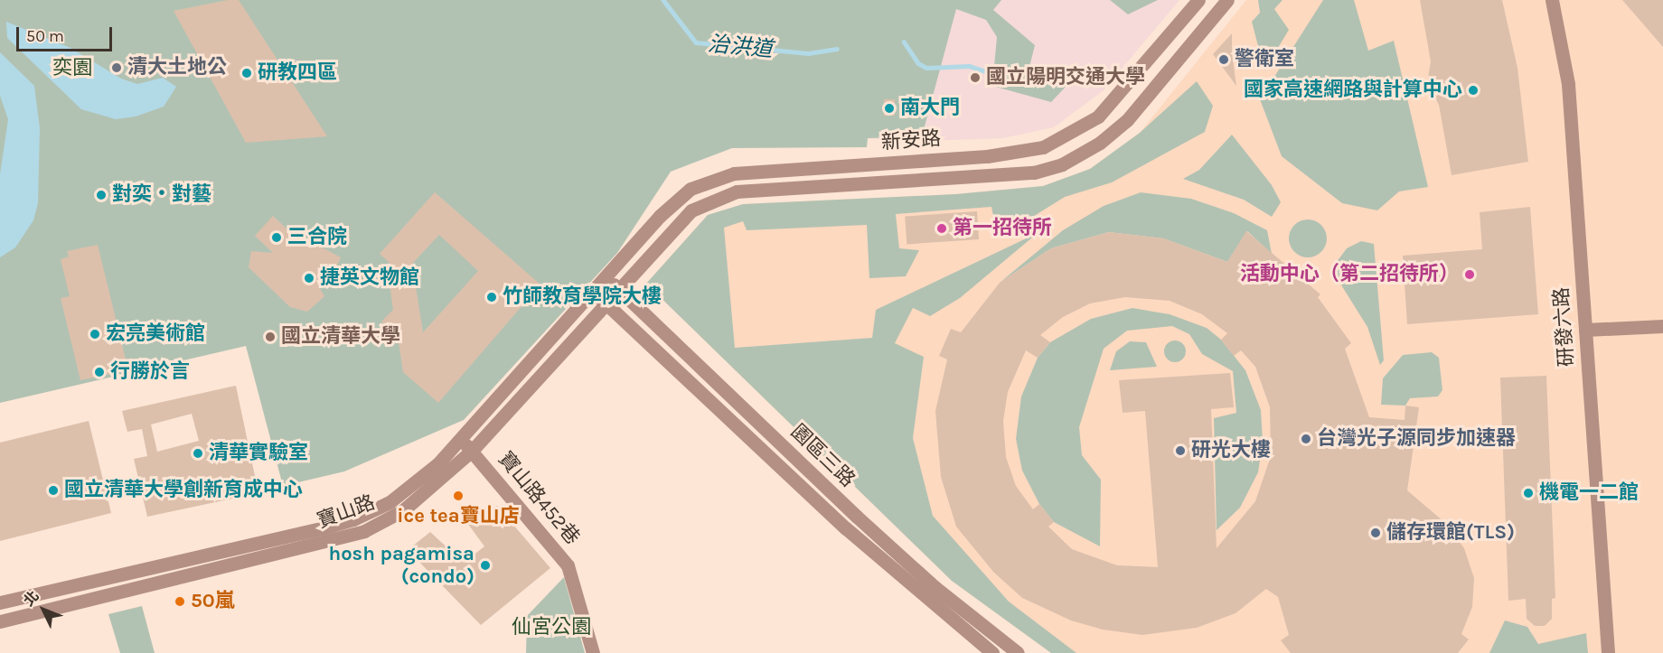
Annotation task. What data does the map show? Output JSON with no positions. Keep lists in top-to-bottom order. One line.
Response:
{"streets":{"street":["新安路","研發六路","園區三路","寶山路452巷","寶山路"]},"crossings":[["新安路","園區三路"],["新安路","寶山路"],["園區三路","寶山路"],["寶山路452巷","寶山路"]],"water":["治洪道"],"parks":["奕園","仙宮公園"],"places":["警衛室","清大土地公","研教四區","國立陽明交通大學","國家高速網路與計算中心","南大門","對奕‧對藝","第一招待所","三合院","活動中心（第二招待所）","捷英文物館","竹師教育學院大樓","宏亮美術館","國立清華大學","行勝於言","台灣光子源同步加速器","研光大樓","清華實驗室","國立清華大學創新育成中心","機電一二館","ice tea寶山店","儲存環館(TLS)","hosh pagamisa (condo)","50嵐"],"scale_bar":"50 m","north":"top left"}
